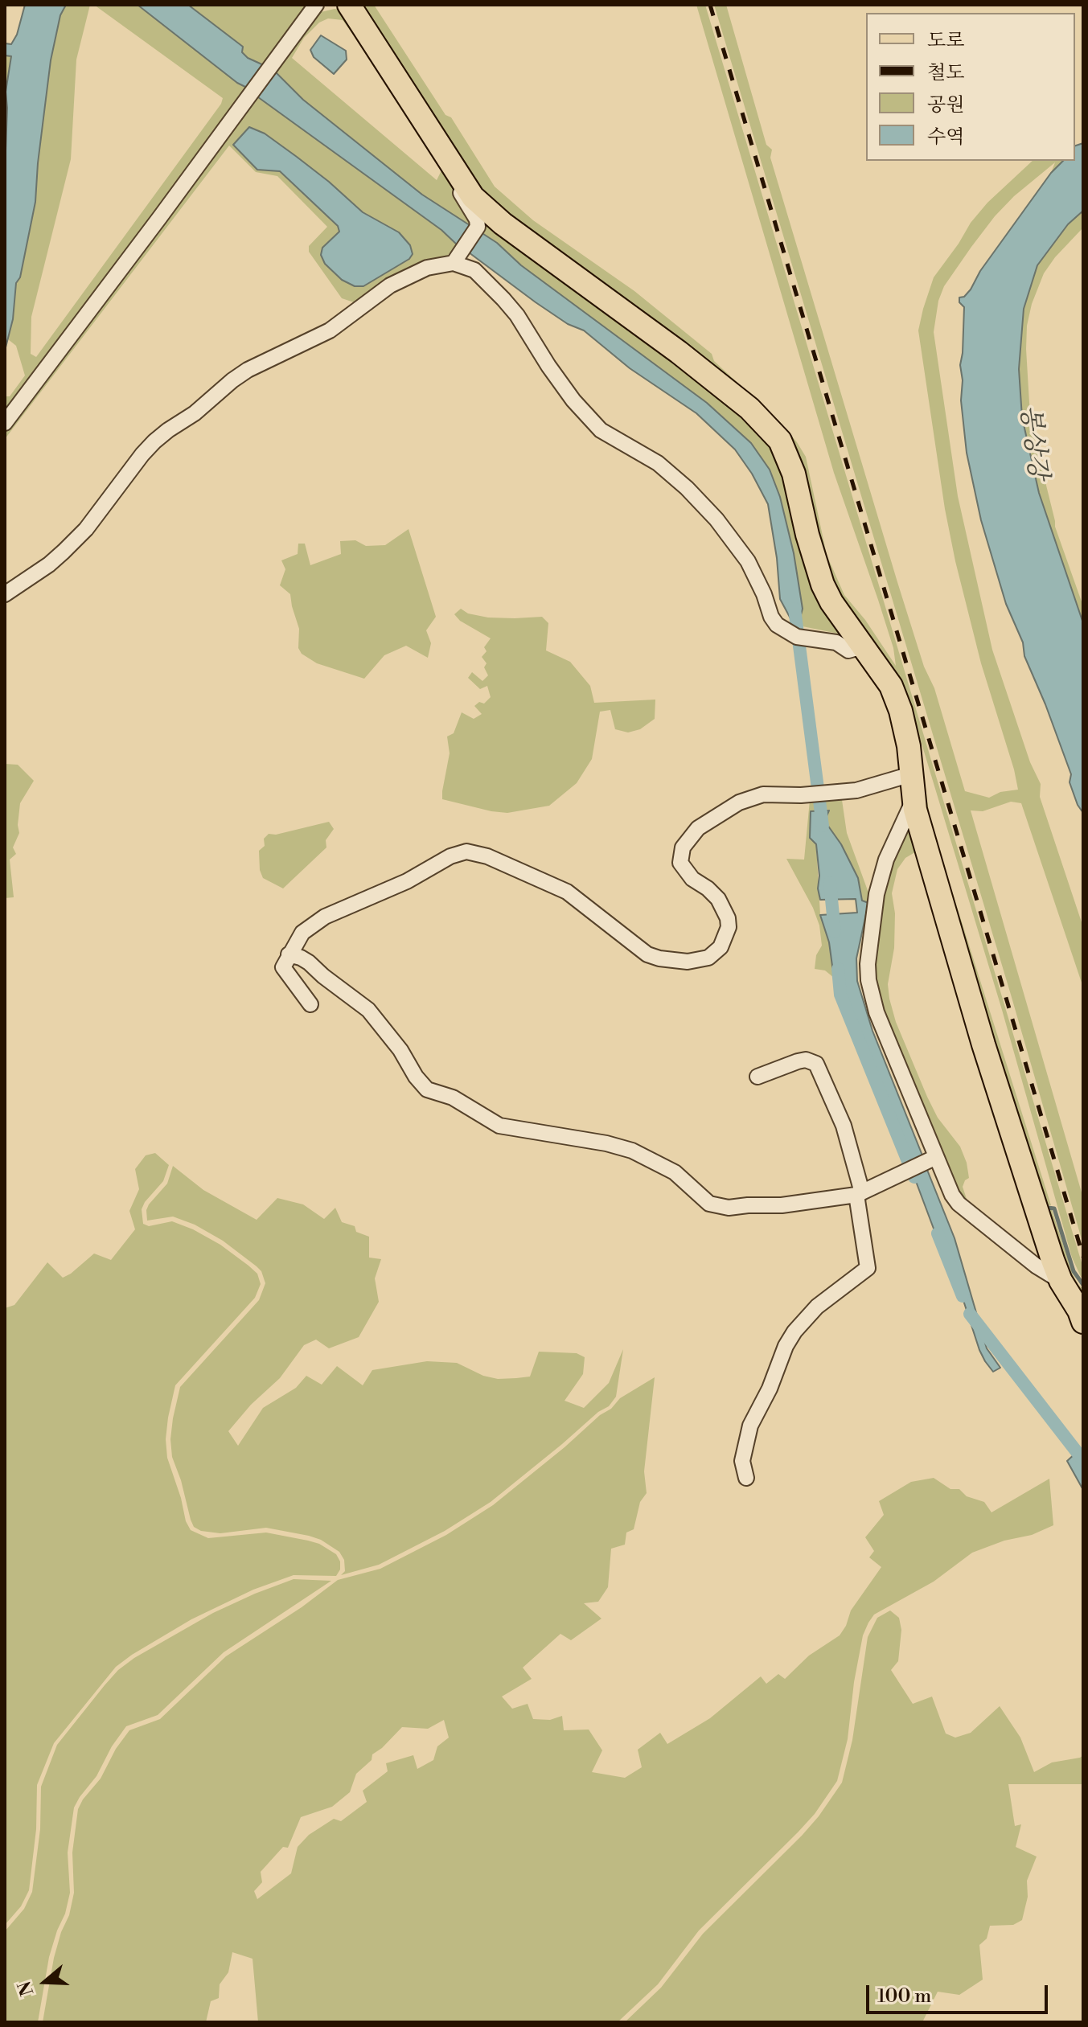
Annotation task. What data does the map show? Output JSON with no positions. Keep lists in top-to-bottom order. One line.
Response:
{"water":["봉상강"],"legend":["도로","철도","공원","수역"],"scale_bar":"100 m","north":"left"}
